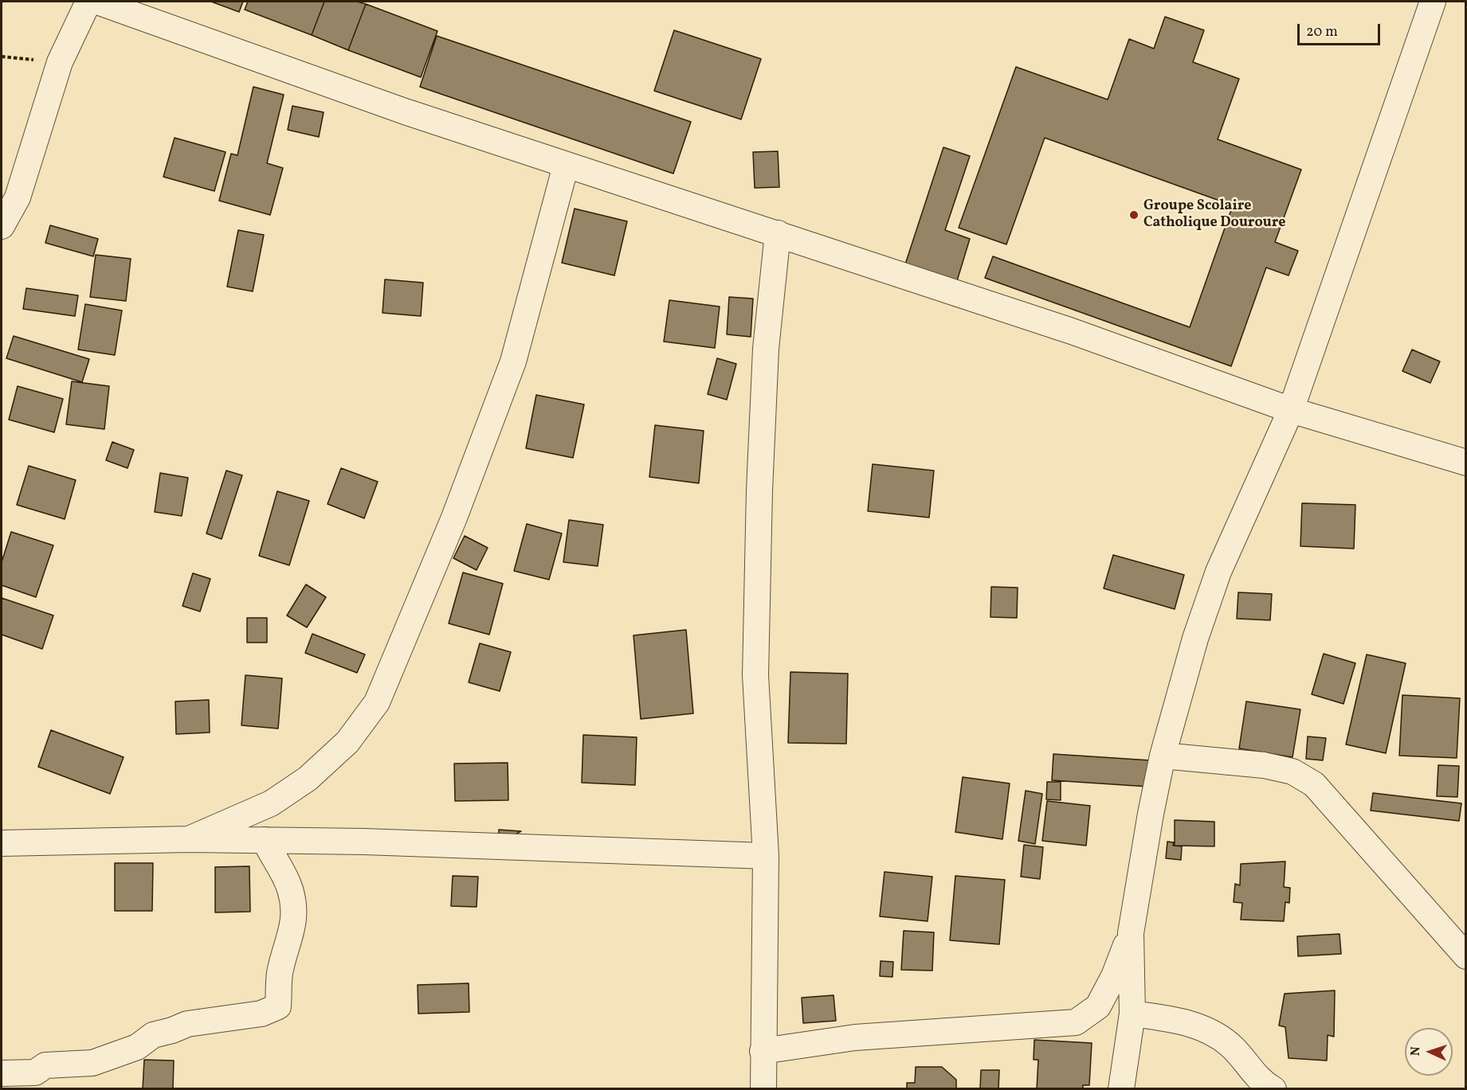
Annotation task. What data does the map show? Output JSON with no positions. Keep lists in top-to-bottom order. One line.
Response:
{"places":["Groupe Scolaire Catholique Douroure"],"scale_bar":"20 m","north":"left"}
